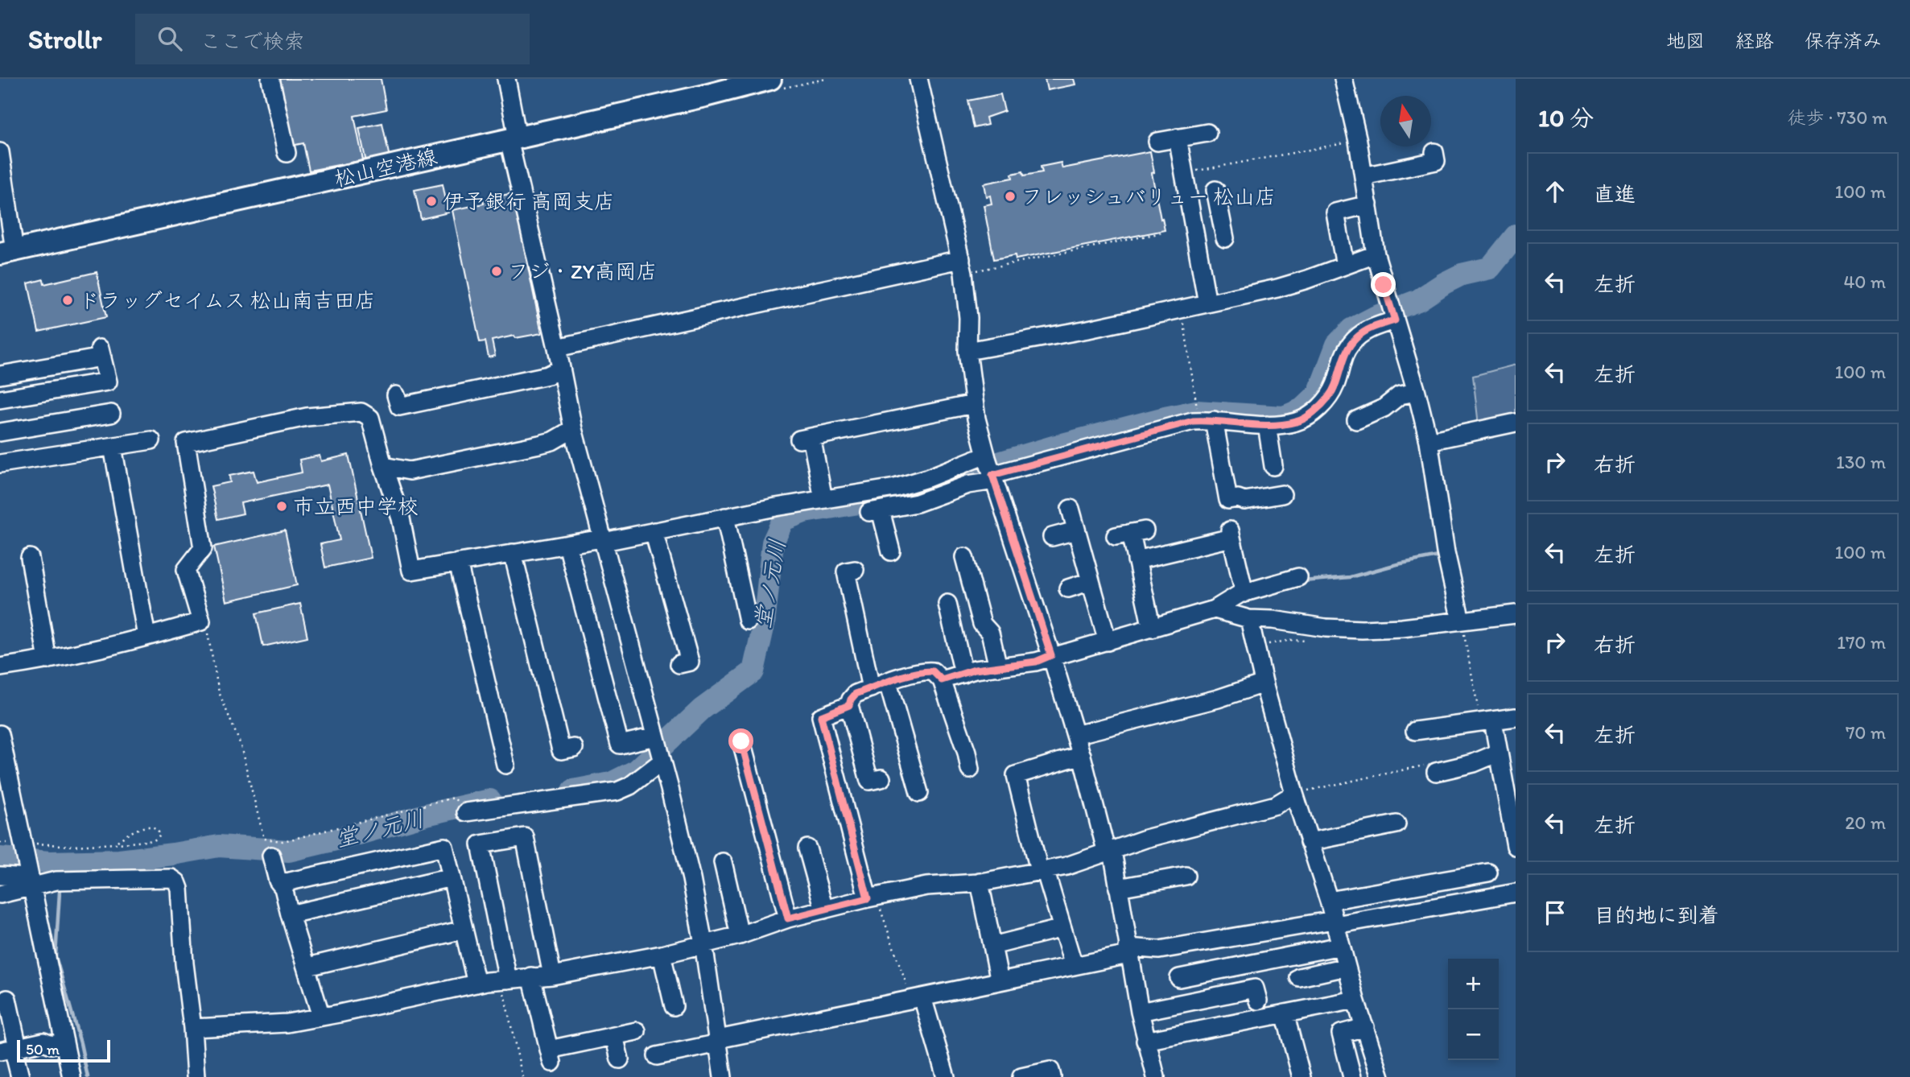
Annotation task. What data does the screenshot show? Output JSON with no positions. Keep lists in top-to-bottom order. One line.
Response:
{"streets":{"main road":["松山空港線"]},"water":["堂ノ元川"],"places":["フレッシュバリュー 松山店","伊予銀行 高岡支店","フジ・ZY高岡店","ドラッグセイムス 松山南吉田店","市立西中学校"],"scale_bar":"50 m","north":"top","page":{"header":"Strollr","search":"ここで検索","nav":["地図","経路","保存済み"],"heading":["10 分","徒歩 · 730 m"],"list":[["直進","100 m"],["左折","40 m"],["左折","100 m"],["右折","130 m"],["左折","100 m"],["右折","170 m"],["左折","70 m"],["左折","20 m"],"目的地に到着"],"map_buttons":["+","−"],"scale":"50 m"}}
